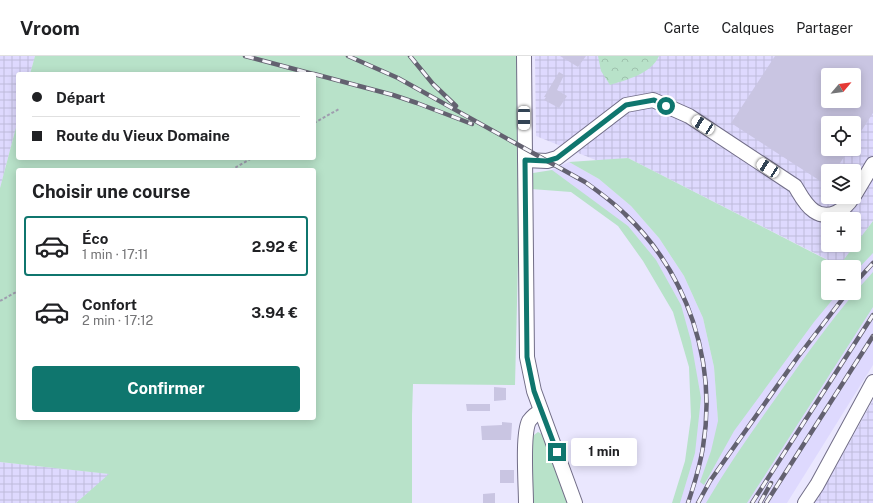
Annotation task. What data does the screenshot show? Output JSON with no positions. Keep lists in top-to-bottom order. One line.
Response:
{"north":"top right","page":{"header":"Vroom","nav":["Carte","Calques","Partager"],"map_buttons":["+","−"],"banner":["Départ","Route du Vieux Domaine"],"heading":"Choisir une course","list":[{"name":"Éco","note":"1 min · 17:11","value":"2.92 €"},{"name":"Confort","note":"2 min · 17:12","value":"3.94 €"}],"buttons":"Confirmer","bubble":"1 min"}}
